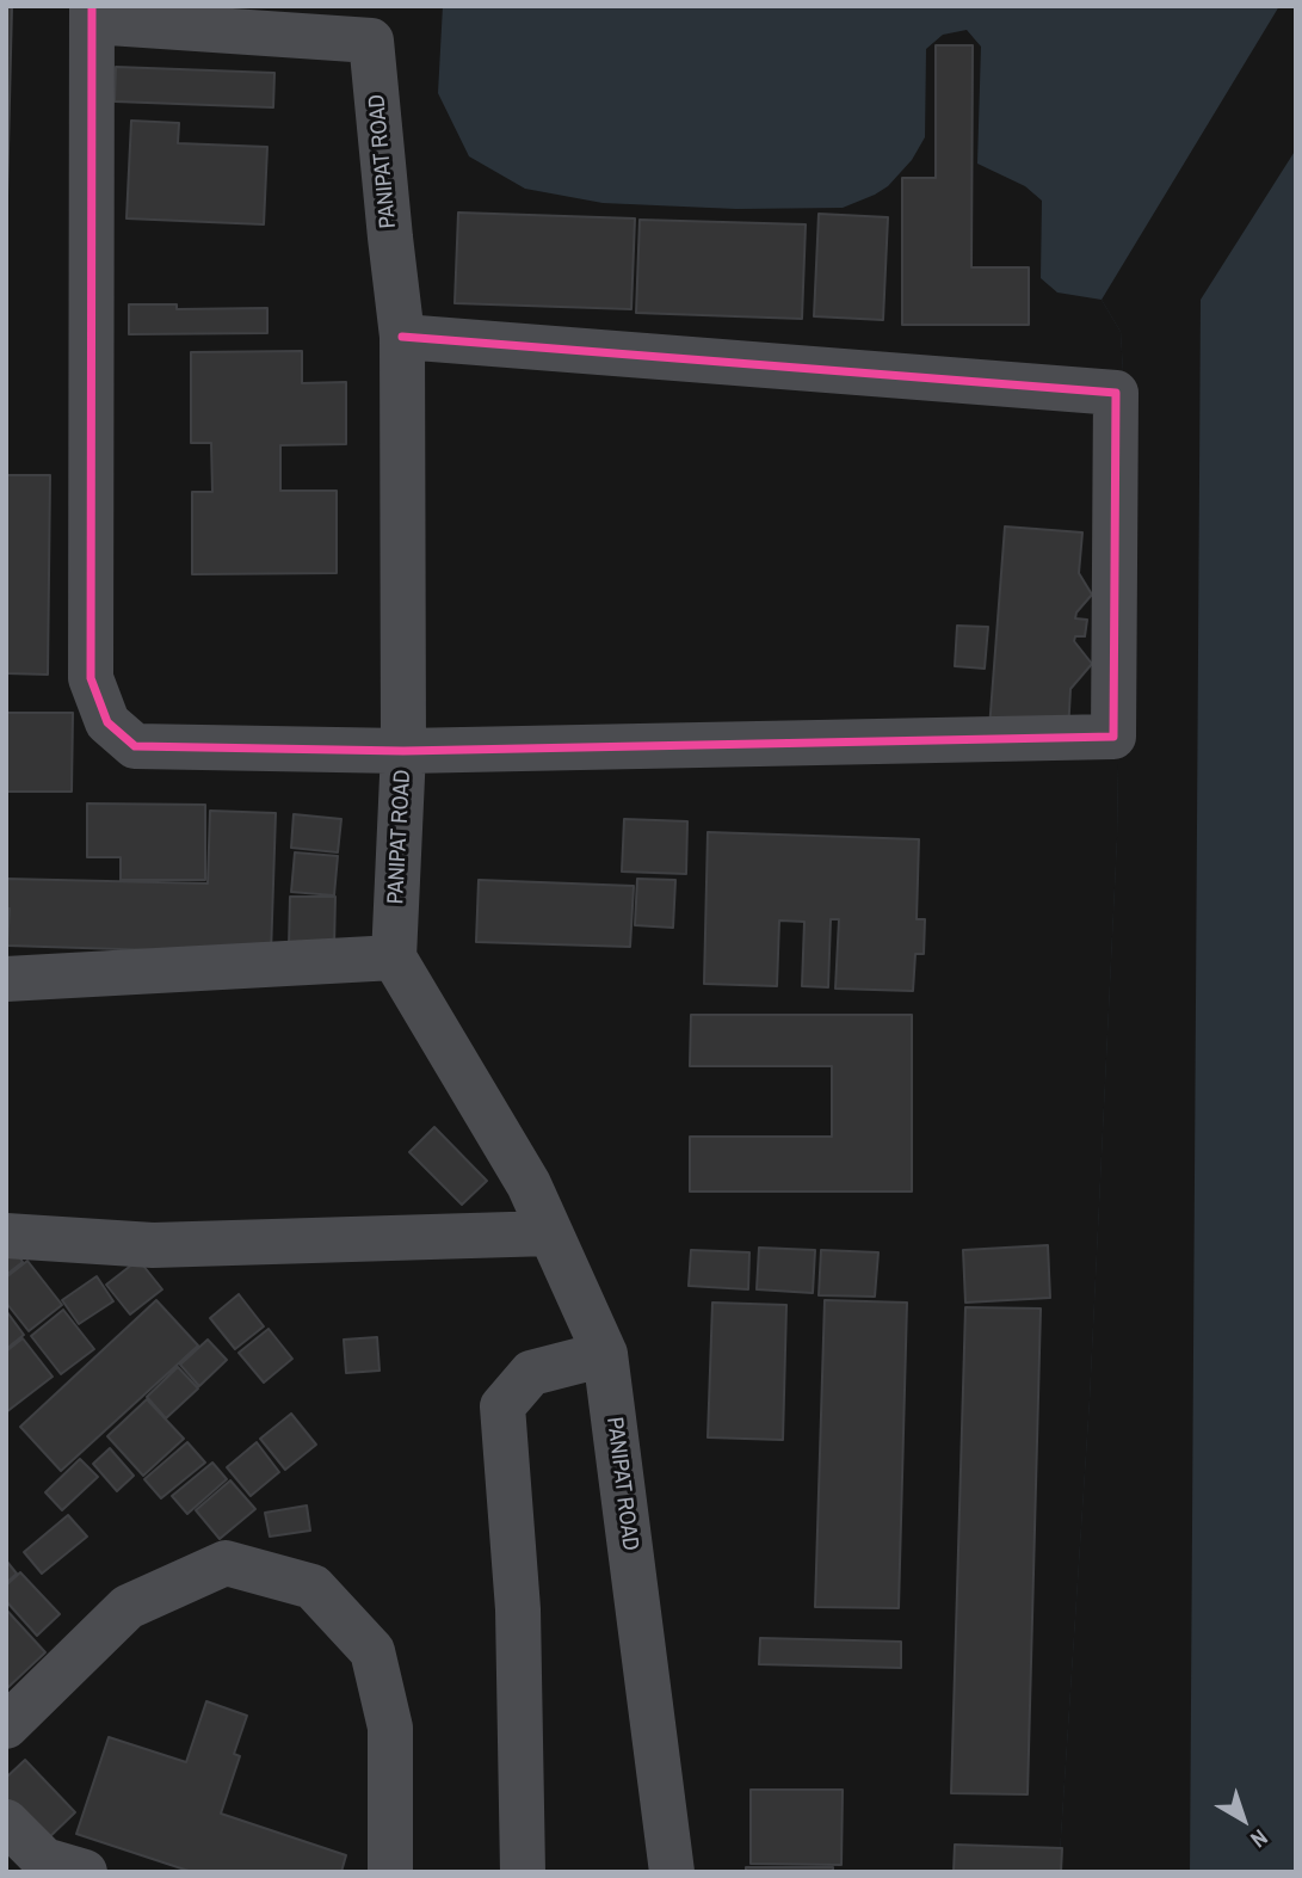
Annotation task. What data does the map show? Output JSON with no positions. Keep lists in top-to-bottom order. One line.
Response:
{"streets":{"street":["PANIPAT ROAD"]},"north":"bottom right"}
